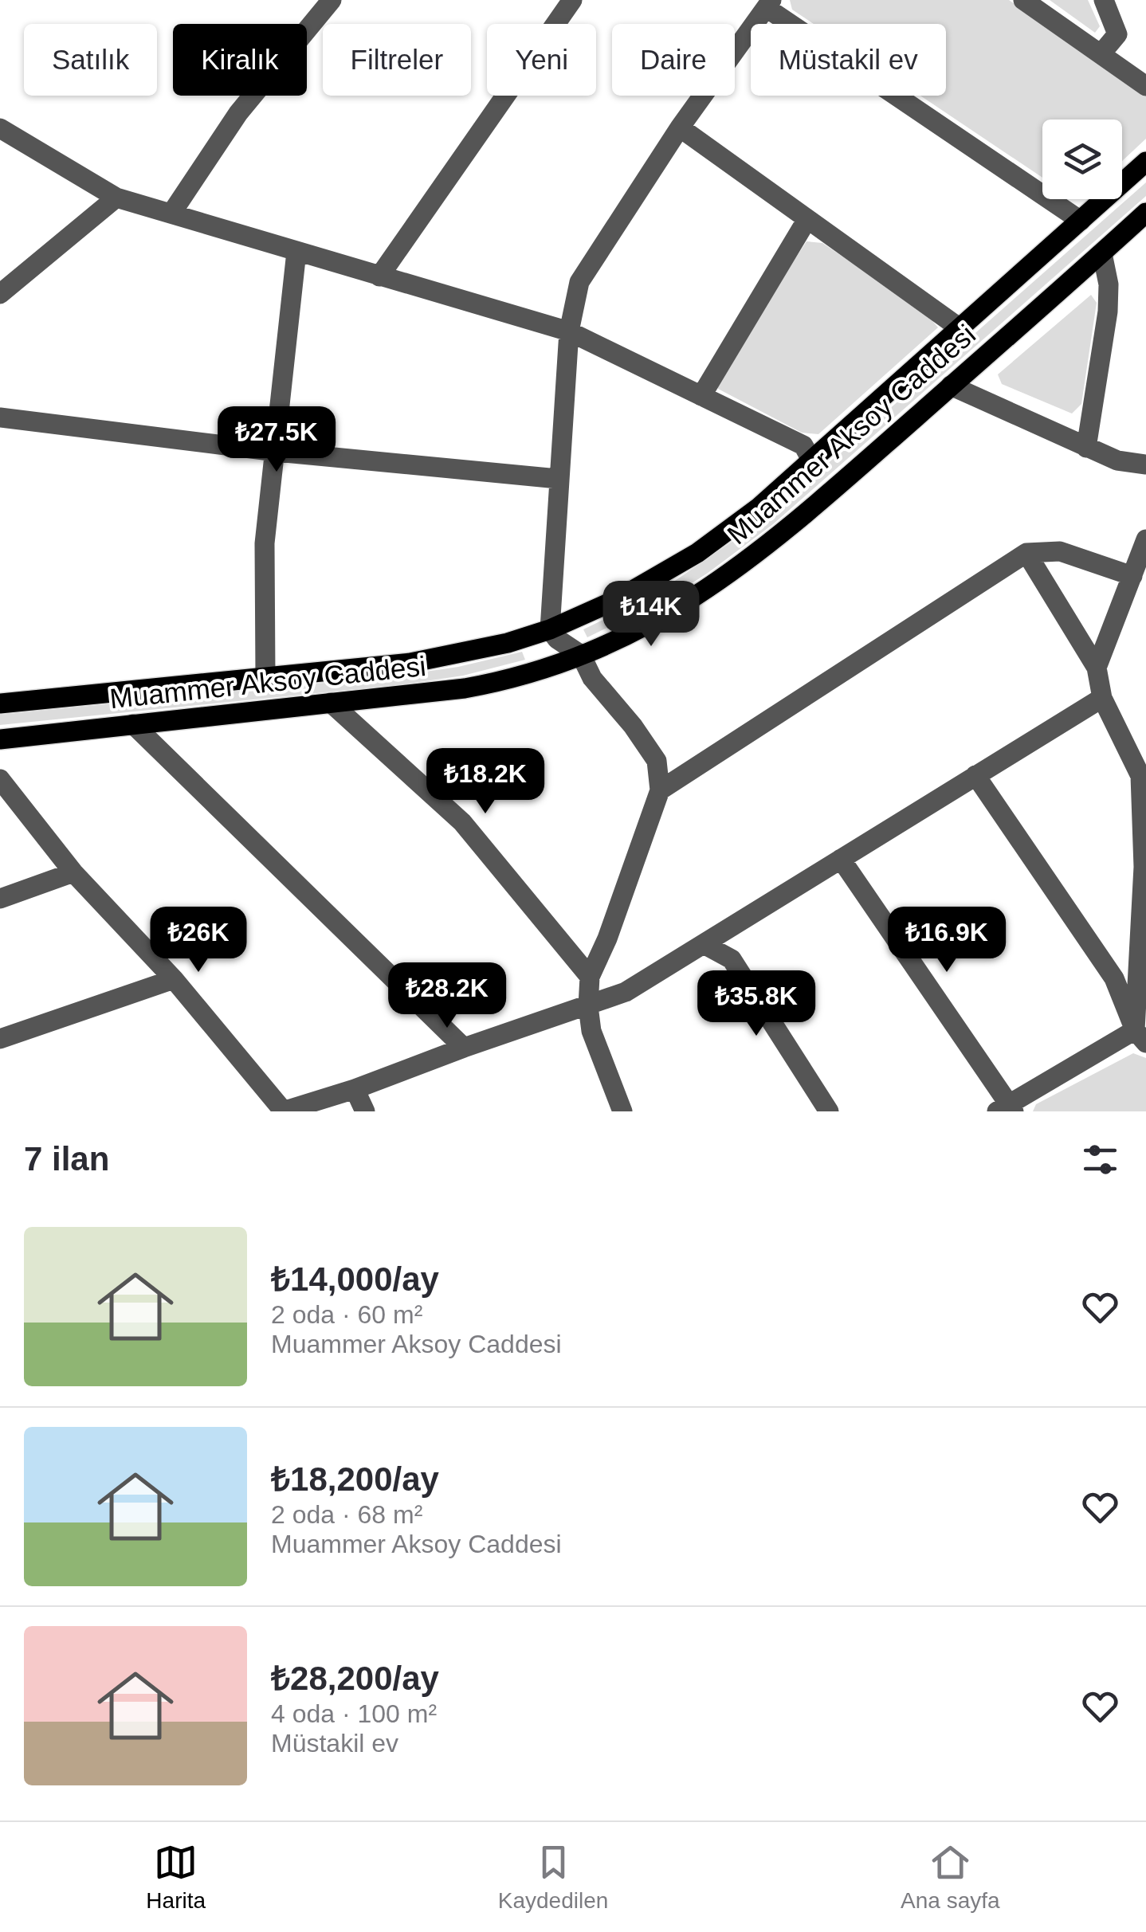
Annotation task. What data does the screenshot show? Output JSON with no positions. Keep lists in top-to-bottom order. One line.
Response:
{"streets":{"main road":["Muammer Aksoy Caddesi"]},"page":{"chip":["Satılık","Kiralık","Filtreler","Yeni","Daire","Müstakil ev"],"price":["₺27.5K","₺14K","₺18.2K","₺26K","₺16.9K","₺28.2K","₺35.8K"],"heading":"7 ilan","list":[{"name":"₺14,000/ay","note":"2 oda · 60 m² · Muammer Aksoy Caddesi"},{"name":"₺18,200/ay","note":"2 oda · 68 m² · Muammer Aksoy Caddesi"},{"name":"₺28,200/ay","note":"4 oda · 100 m² · Müstakil ev"}],"tabs":["Harita","Kaydedilen","Ana sayfa"]}}
